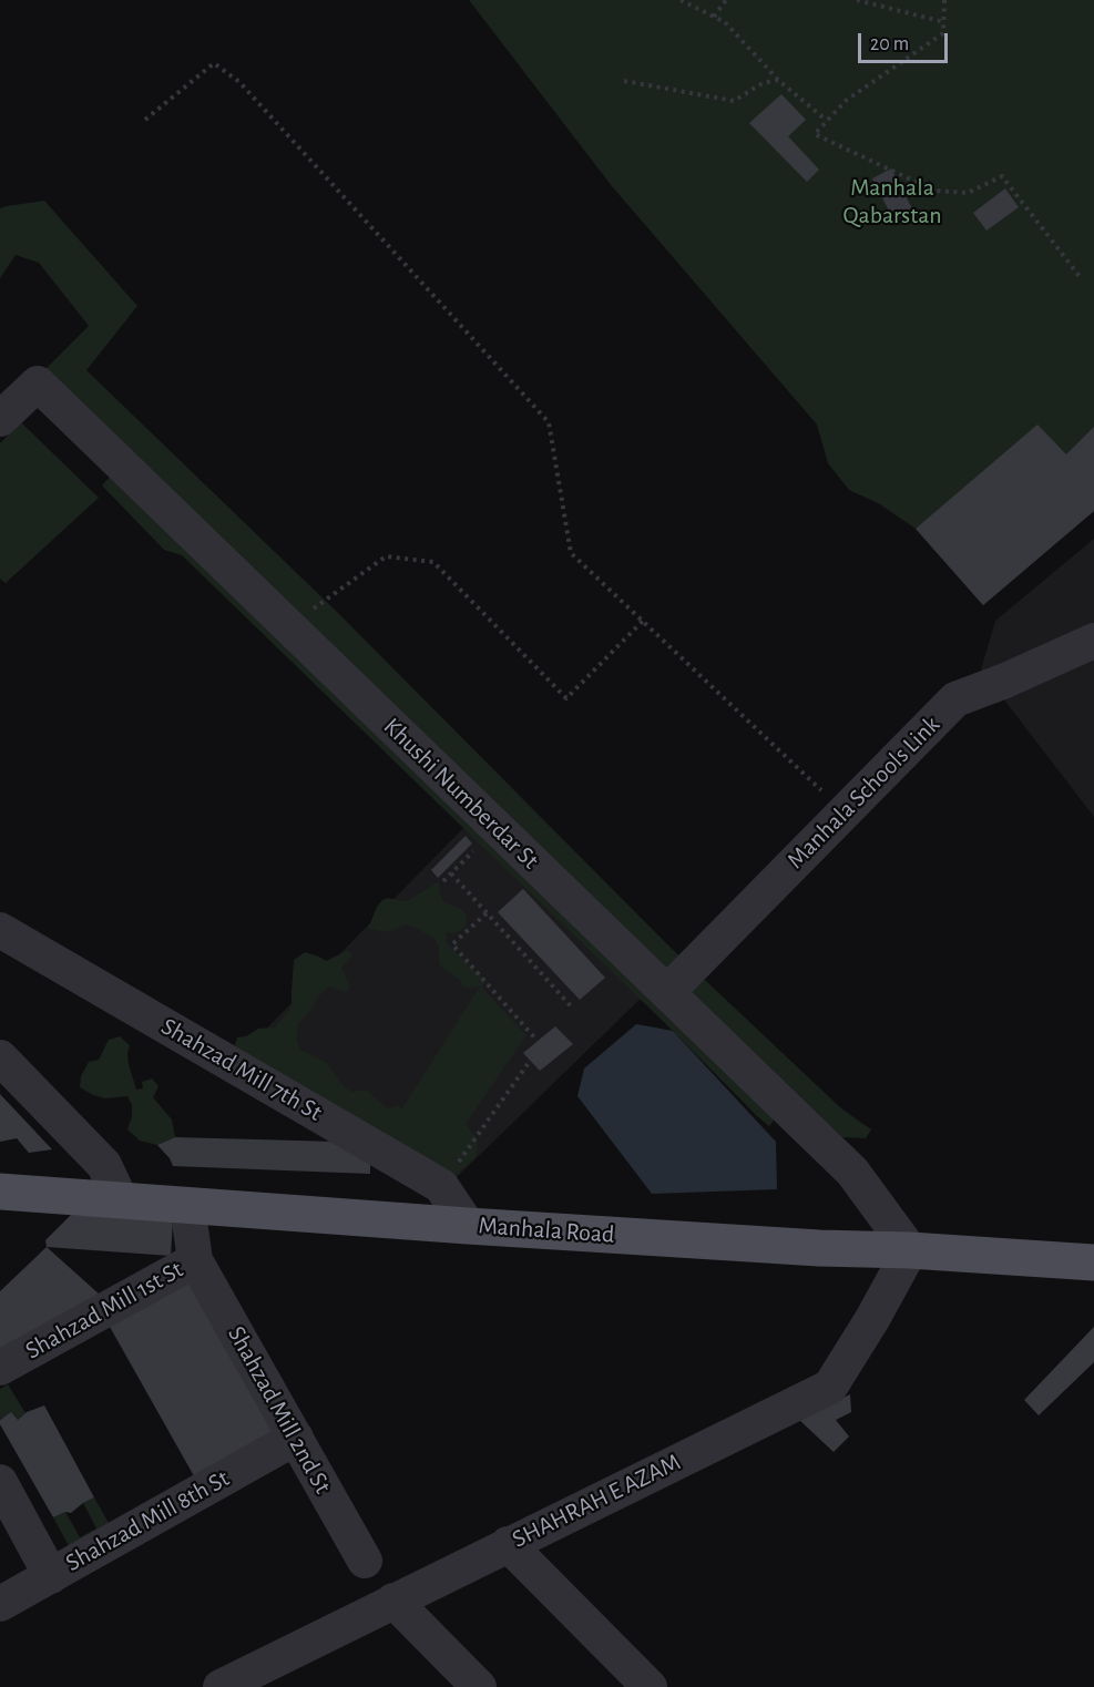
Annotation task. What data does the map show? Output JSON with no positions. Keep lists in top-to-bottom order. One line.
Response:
{"streets":{"main road":["Manhala Road"],"street":["Manhala Schools Link","Khushi Numberdar St","Shahzad Mill 7th St","Shahzad Mill 1st St","Shahzad Mill 2nd St","SHAHRAH E AZAM","Shahzad Mill 8th St"]},"crossings":[["Manhala Schools Link","Khushi Numberdar St"],["Khushi Numberdar St","Manhala Road"],["Khushi Numberdar St","SHAHRAH E AZAM"],["Shahzad Mill 7th St","Manhala Road"],["Manhala Road","Shahzad Mill 1st St"],["Manhala Road","SHAHRAH E AZAM"],["Shahzad Mill 1st St","Shahzad Mill 2nd St"],["Shahzad Mill 2nd St","Shahzad Mill 8th St"]],"parks":["Manhala Qabarstan"],"scale_bar":"20 m"}
